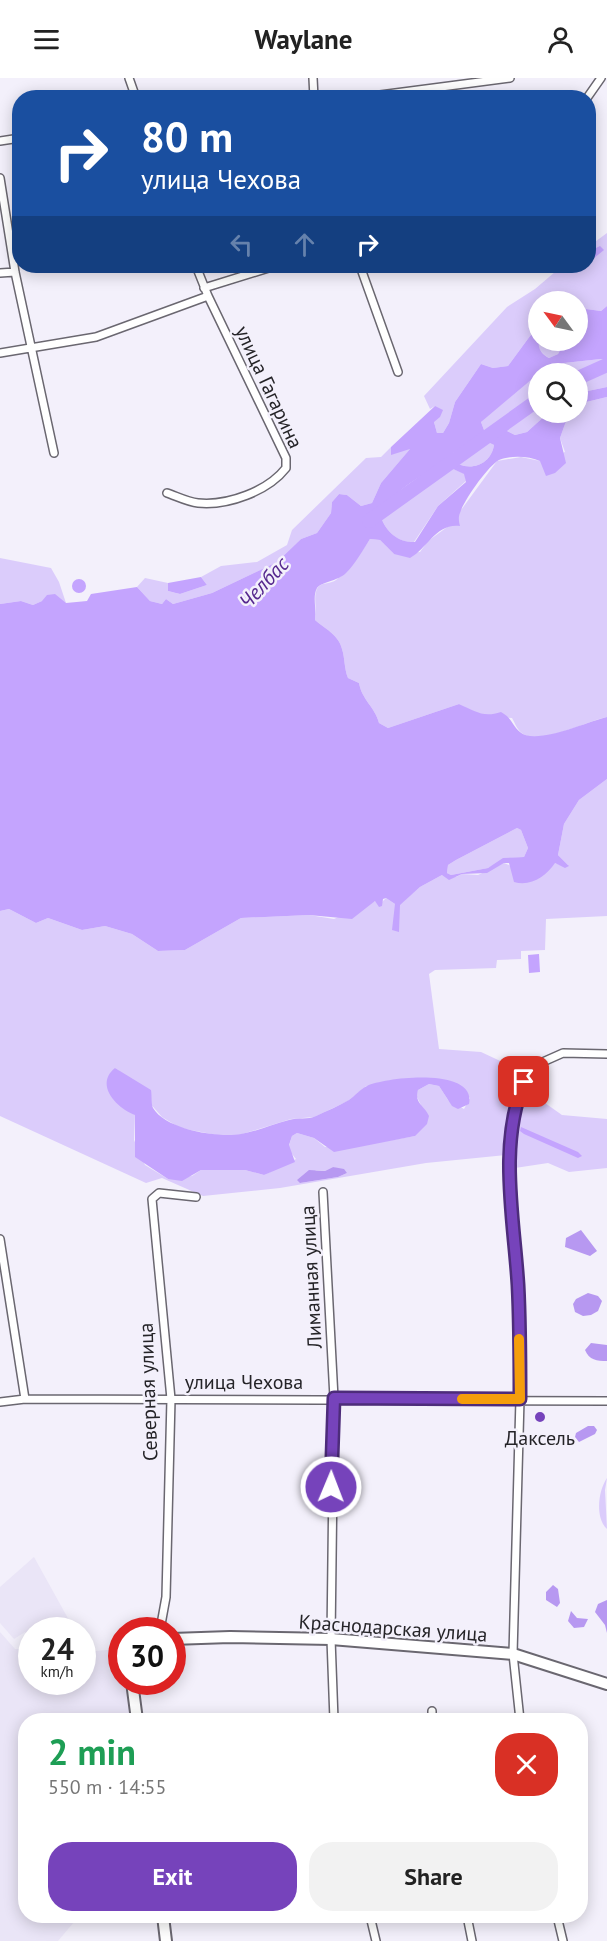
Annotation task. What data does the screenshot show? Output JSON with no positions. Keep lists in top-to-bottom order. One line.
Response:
{"streets":{"street":["улица Гагарина","Лиманная улица","улица Чехова","Северная улица","Краснодарская улица"]},"crossings":[["Лиманная улица","улица Чехова"],["Лиманная улица","Краснодарская улица"],["улица Чехова","Северная улица"]],"water":["Челбас"],"places":["Даксель"],"north":"top left","page":{"header":"Waylane","turn":["80 m","улица Чехова"],"speed":"24 km/h","limit":"30","heading":["2 min","550 m · 14:55"],"buttons":["Exit","Share"]}}
